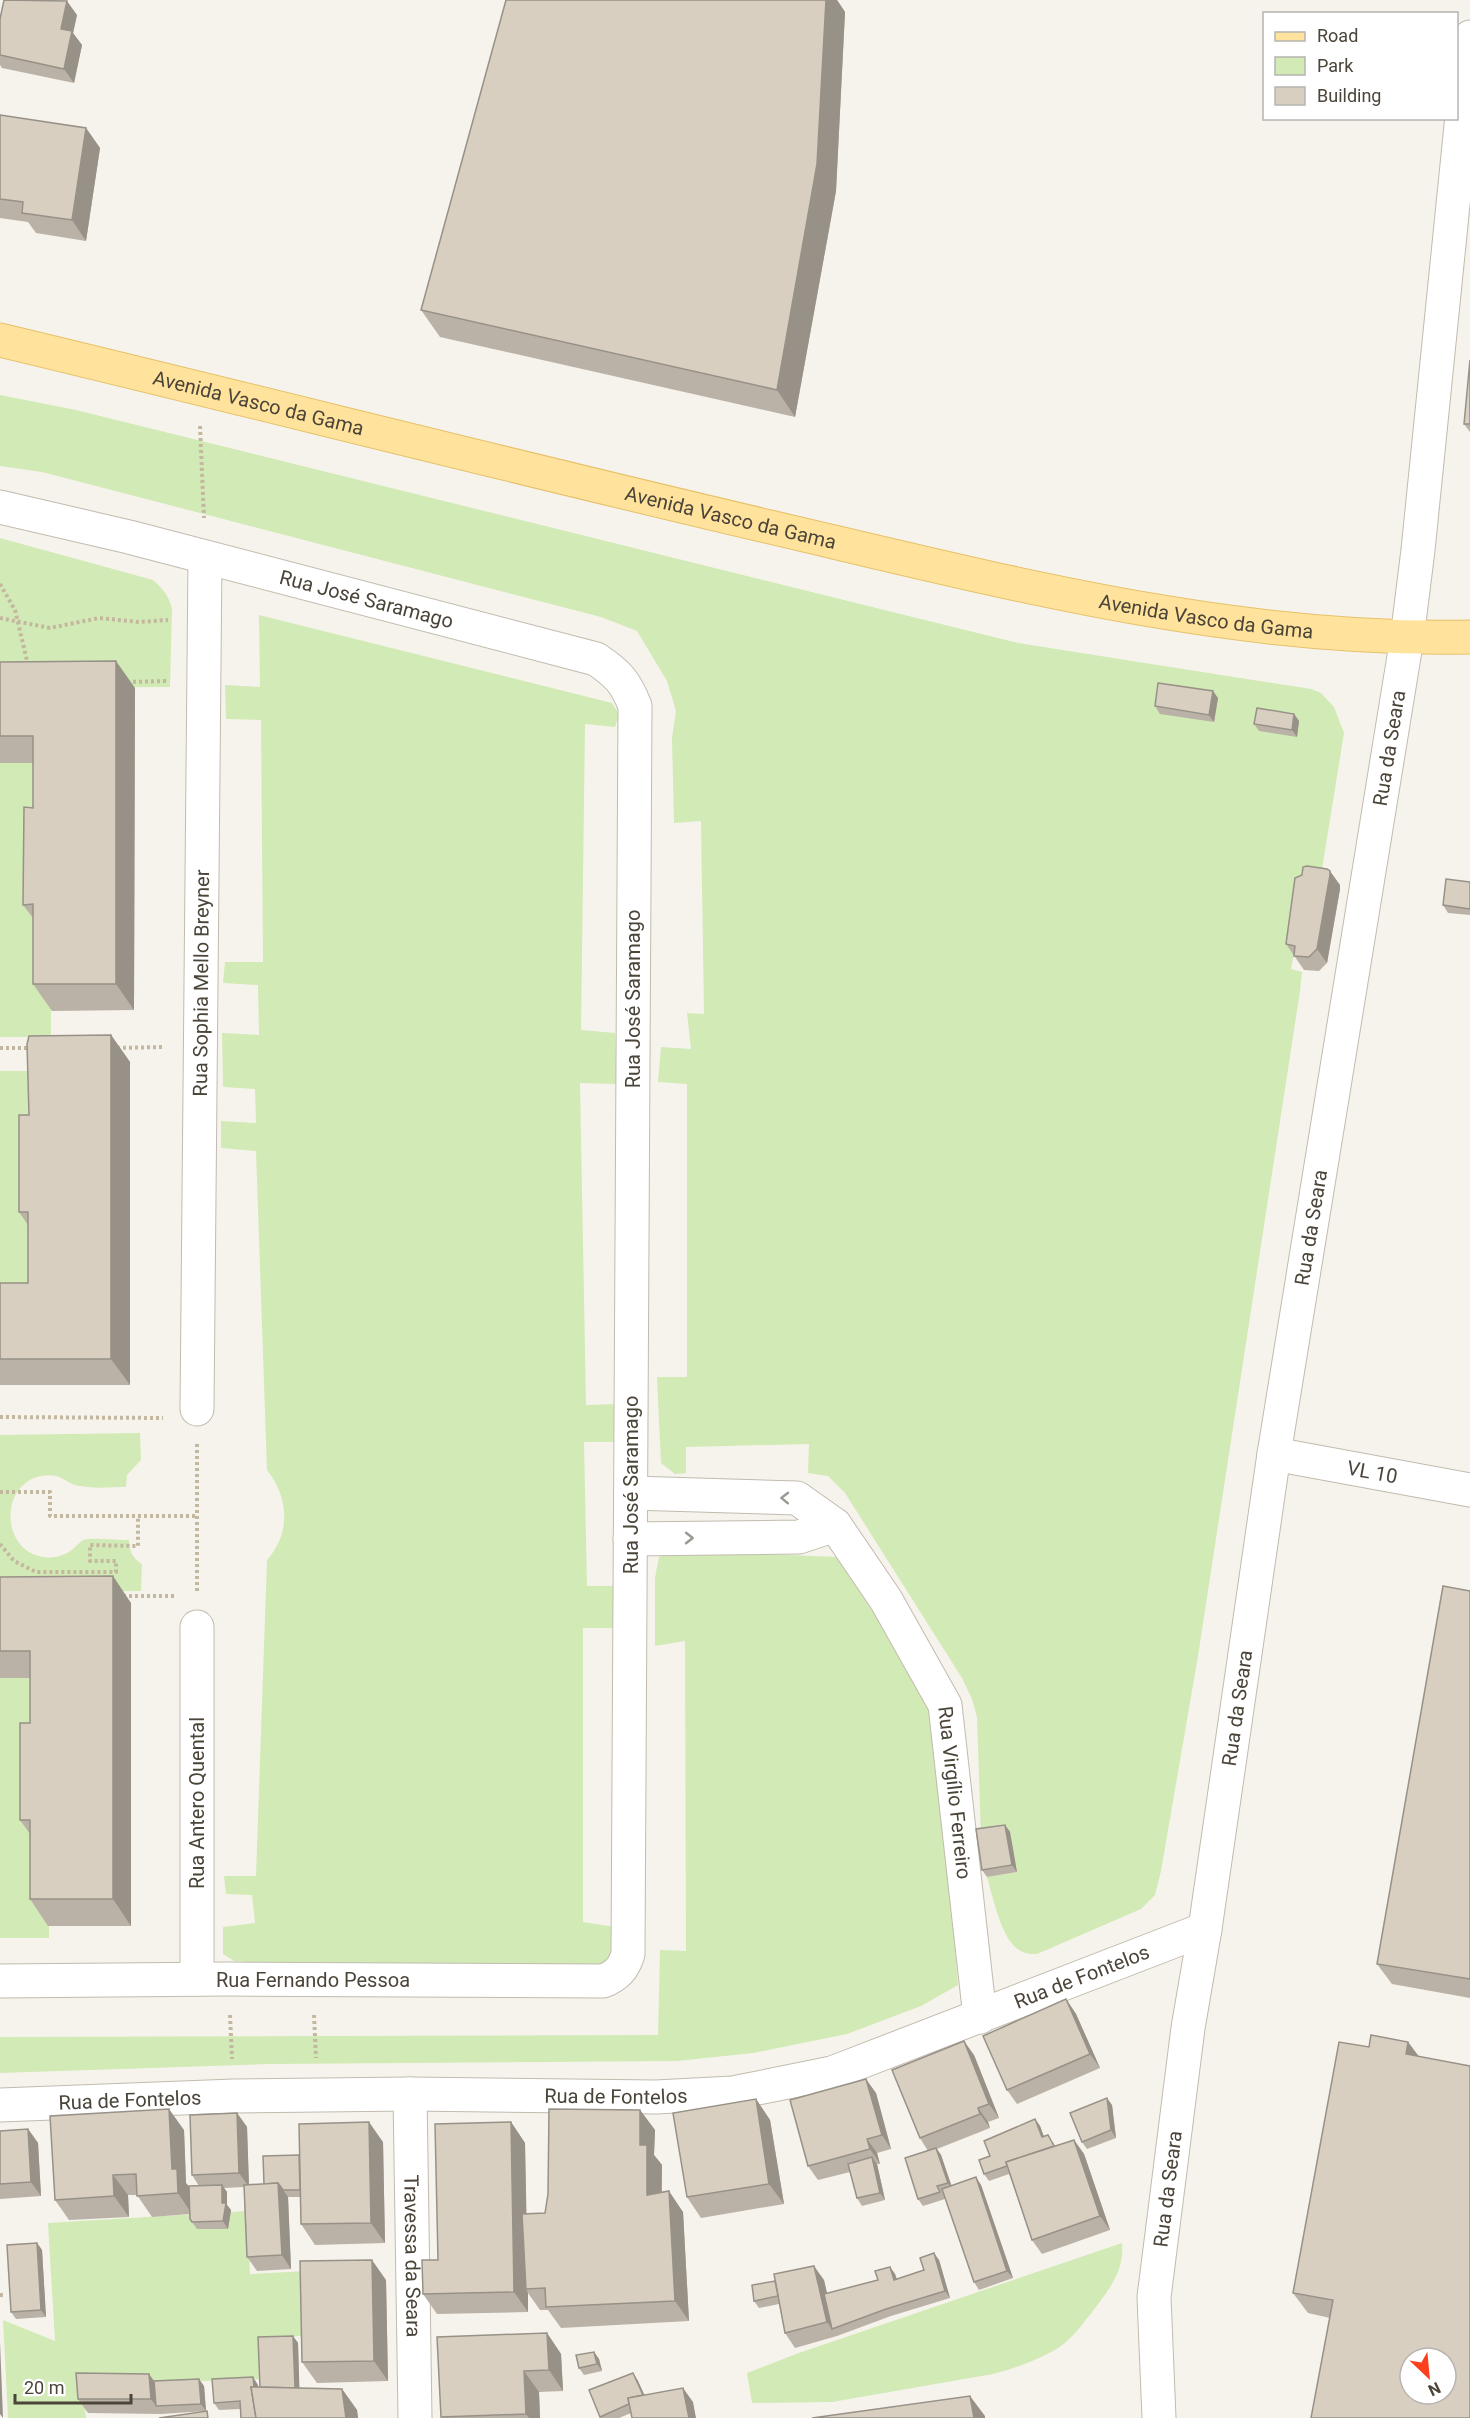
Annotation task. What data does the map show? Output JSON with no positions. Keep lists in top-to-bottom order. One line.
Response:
{"streets":{"main road":["Avenida Vasco da Gama"],"street":["Rua José Saramago","Rua da Seara","Rua Sophia Mello Breyner","VL 10","Rua Virgílio Ferreiro","Rua Antero Quental","Rua de Fontelos","Rua Fernando Pessoa","Travessa da Seara"]},"crossings":[["Avenida Vasco da Gama","Rua da Seara"],["Rua José Saramago","Rua Sophia Mello Breyner"],["Rua José Saramago","Rua Virgílio Ferreiro"],["Rua José Saramago","Rua Fernando Pessoa"],["Rua da Seara","VL 10"],["Rua da Seara","Rua de Fontelos"],["Rua Virgílio Ferreiro","Rua de Fontelos"],["Rua Antero Quental","Rua Fernando Pessoa"],["Rua de Fontelos","Travessa da Seara"]],"legend":["Road","Park","Building"],"scale_bar":"20 m","north":"bottom right"}
